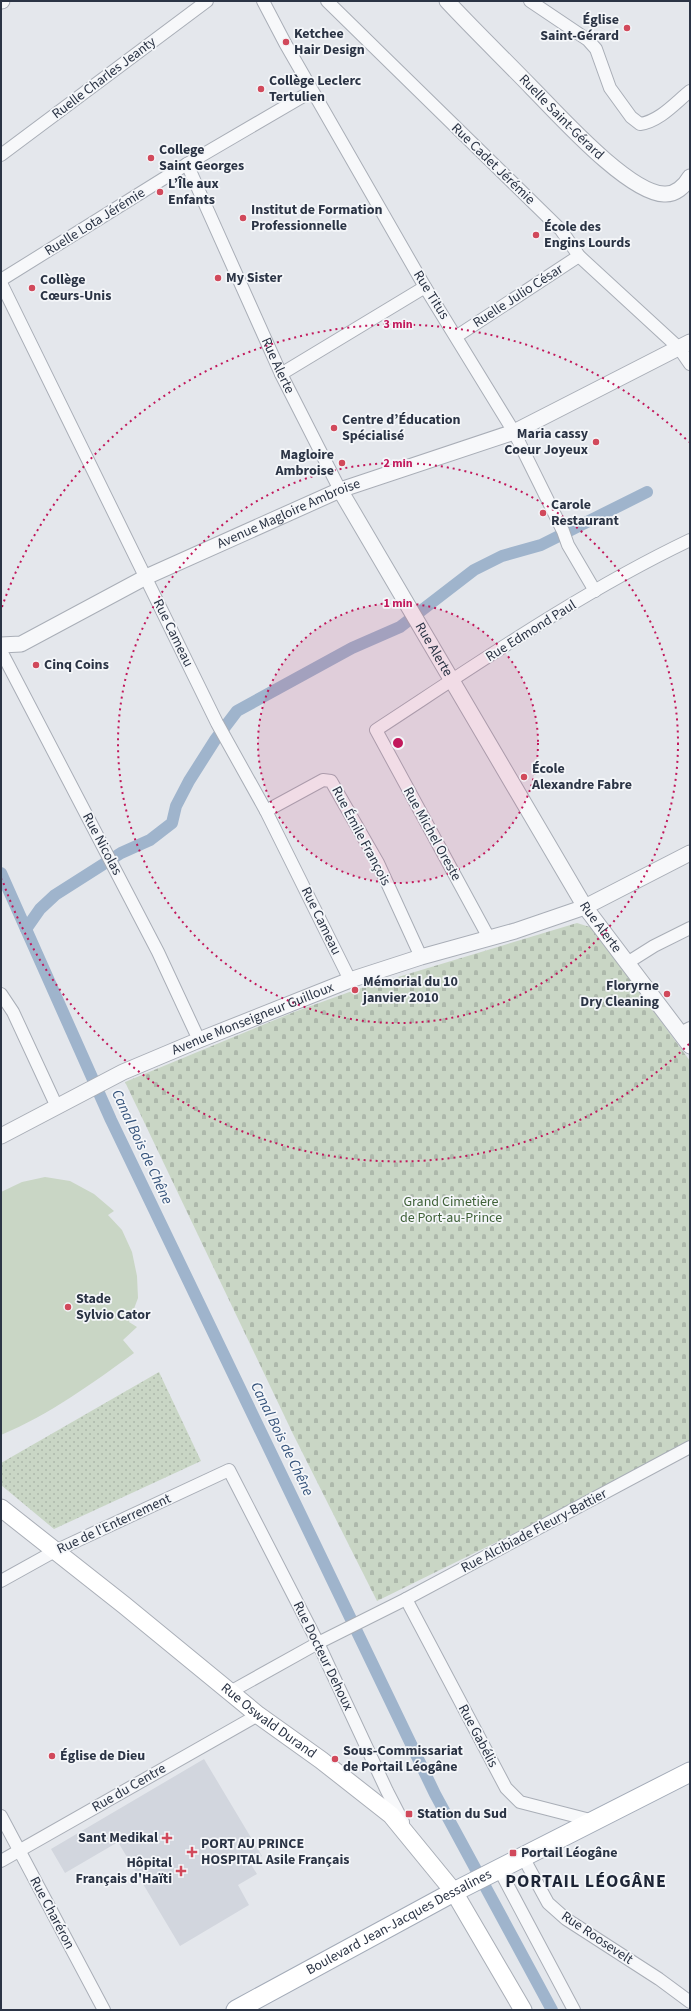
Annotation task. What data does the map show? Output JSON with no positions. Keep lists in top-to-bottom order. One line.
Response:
{"streets":{"main road":["Rue Oswald Durand","Boulevard Jean-Jacques Dessalines"],"street":["Ruelle Charles Jeanty","Ruelle Saint-Gérard","Rue Cadet Jérémie","Ruelle Lota Jérémie","Rue Titus","Ruelle Julio César","Rue Alerte","Avenue Magloire Ambroise","Rue Edmond Paul","Rue Cameau","Rue Michel Oreste","Rue Émile François","Rue Nicolas","Avenue Monseigneur Guilloux","Rue de l'Enterrement","Rue Alcibiade Fleury-Battier","Rue Docteur Dehoux","Rue Gabélis","Rue du Centre","Rue Charéron","Rue Roosevelt"]},"crossings":[["Rue Cadet Jérémie","Ruelle Julio César"],["Rue Cadet Jérémie","Avenue Magloire Ambroise"],["Ruelle Lota Jérémie","Rue Titus"],["Ruelle Lota Jérémie","Rue Alerte"],["Rue Titus","Ruelle Julio César"],["Rue Titus","Avenue Magloire Ambroise"],["Rue Titus","Rue Edmond Paul"],["Rue Alerte","Avenue Magloire Ambroise"],["Rue Alerte","Rue Edmond Paul"],["Rue Alerte","Avenue Monseigneur Guilloux"],["Avenue Magloire Ambroise","Rue Cameau"],["Rue Edmond Paul","Rue Michel Oreste"],["Rue Cameau","Rue Émile François"],["Rue Cameau","Avenue Monseigneur Guilloux"],["Rue Michel Oreste","Avenue Monseigneur Guilloux"],["Rue Émile François","Avenue Monseigneur Guilloux"],["Rue Nicolas","Avenue Monseigneur Guilloux"],["Rue de l'Enterrement","Rue Docteur Dehoux"],["Rue de l'Enterrement","Rue Oswald Durand"],["Rue Alcibiade Fleury-Battier","Rue Docteur Dehoux"],["Rue Alcibiade Fleury-Battier","Rue Oswald Durand"],["Rue Alcibiade Fleury-Battier","Rue Gabélis"],["Rue Docteur Dehoux","Rue Oswald Durand"],["Rue Oswald Durand","Rue du Centre"],["Rue Oswald Durand","Boulevard Jean-Jacques Dessalines"],["Rue Gabélis","Boulevard Jean-Jacques Dessalines"],["Rue du Centre","Rue Charéron"],["Boulevard Jean-Jacques Dessalines","Rue Roosevelt"]],"districts":["PORTAIL LÉOGÂNE"],"water":["Canal Bois de Chêne"],"parks":["Grand Cimetière de Port-au-Prince"],"places":{"other":["Église Saint-Gérard","Ketchee Hair Design","Collège Leclerc Tertulien","College Saint Georges","L’Île aux Enfants","Institut de Formation Professionnelle","École des Engins Lourds","My Sister","Collège Cœurs-Unis","Centre d’Éducation Spécialisé","Maria cassy Coeur Joyeux","Magloire Ambroise","Carole Restaurant","Cinq Coins","École Alexandre Fabre","Mémorial du 10 janvier 2010","Floryrne Dry Cleaning","Stade Sylvio Cator","Église de Dieu","Sous-Commissariat de Portail Léogâne"],"transit":["Station du Sud","Portail Léogâne"],"health":["Sant Medikal","PORT AU PRINCE HOSPITAL Asile Français","Hôpital Français d'Haïti"]},"rings":["3 min","2 min","1 min"]}
